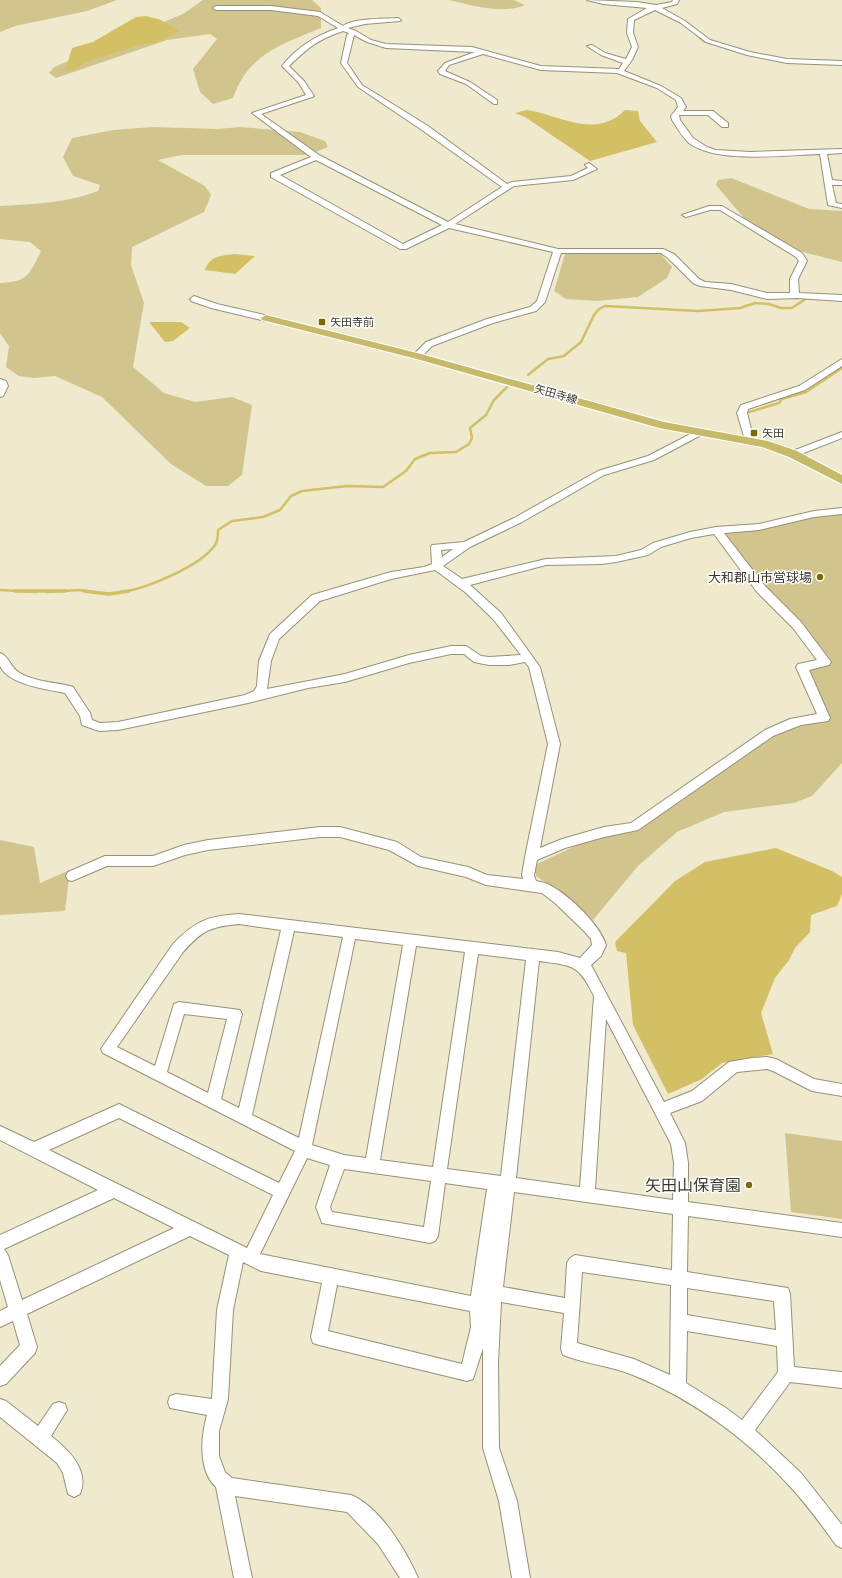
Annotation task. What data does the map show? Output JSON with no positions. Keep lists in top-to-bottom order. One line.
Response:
{"streets":{"main road":["矢田寺線"]},"places":{"transit":["矢田寺前","矢田"],"other":["大和郡山市営球場","矢田山保育園"]}}
